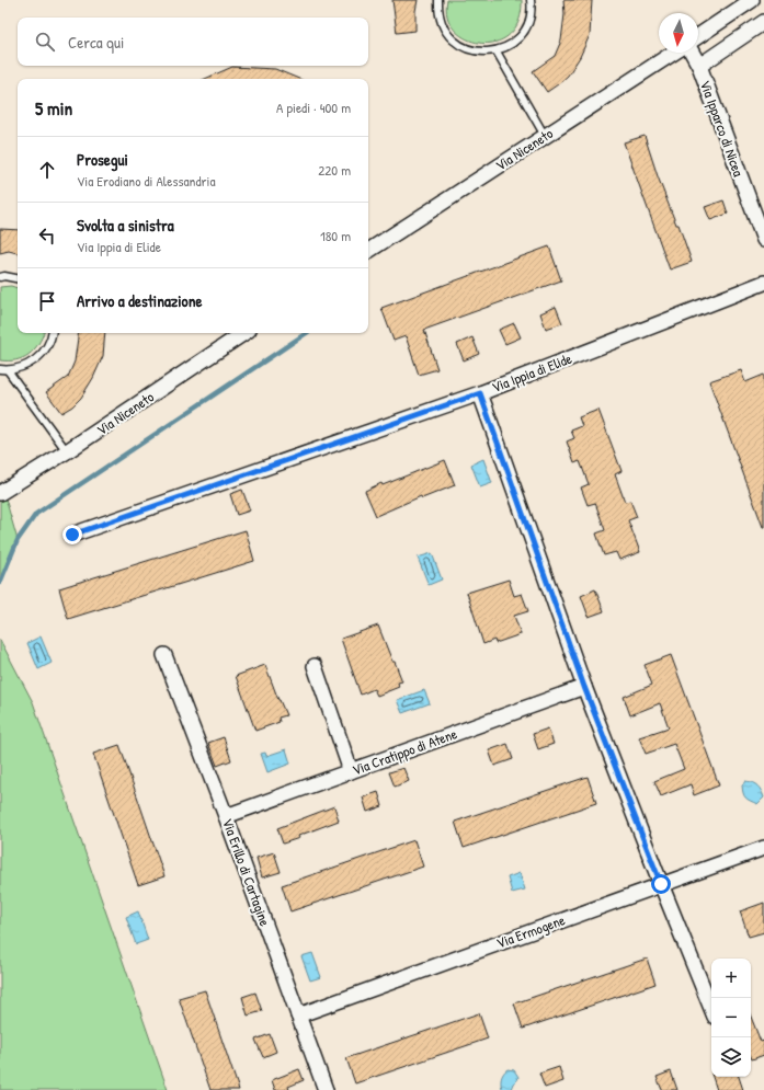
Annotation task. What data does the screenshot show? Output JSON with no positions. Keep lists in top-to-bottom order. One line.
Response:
{"streets":{"street":["Via Ipparco di Nicea","Via Niceneto","Via Ippia di Elide","Via Cratippo di Atene","Via Erillo di Cartagine","Via Ermogene"]},"crossings":[["Via Cratippo di Atene","Via Erillo di Cartagine"],["Via Erillo di Cartagine","Via Ermogene"]],"north":"bottom","page":{"search":"Cerca qui","heading":["5 min","A piedi · 400 m"],"list":[["Prosegui","Via Erodiano di Alessandria","220 m"],["Svolta a sinistra","Via Ippia di Elide","180 m"],"Arrivo a destinazione"],"map_buttons":["+","−"]}}
